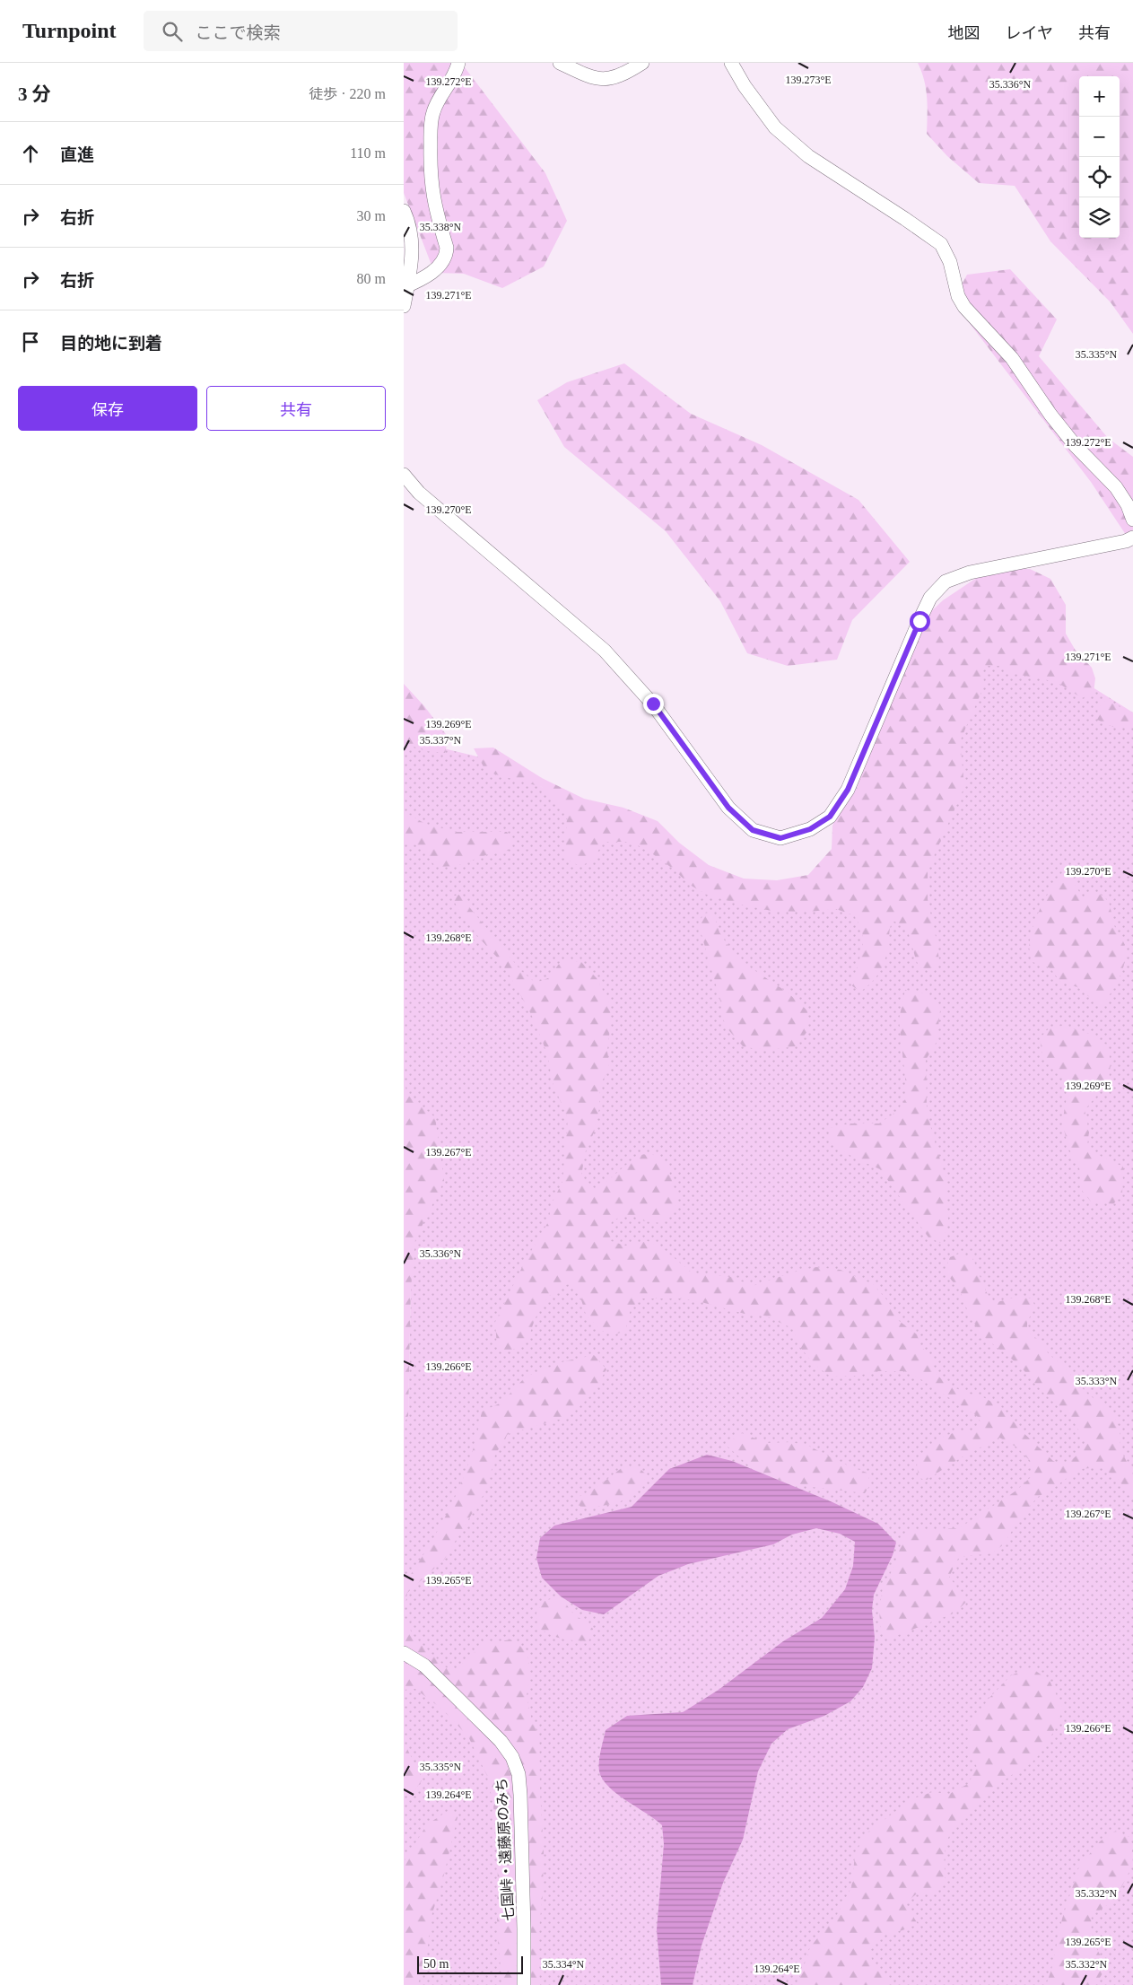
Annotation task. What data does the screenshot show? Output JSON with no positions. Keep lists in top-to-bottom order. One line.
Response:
{"streets":{"street":["七国峠・遠藤原のみち"]},"scale_bar":"50 m","page":{"header":"Turnpoint","search":"ここで検索","nav":["地図","レイヤ","共有"],"heading":["3 分","徒歩 · 220 m"],"map_buttons":["+","−"],"list":[["直進","110 m"],["右折","30 m"],["右折","80 m"],"目的地に到着"],"buttons":["保存","共有"],"scale":"50 m"},"coordinates":["139.273°E","139.272°E","35.336°N","35.338°N","139.271°E","35.335°N","139.270°E","139.269°E","35.337°N","139.268°E","139.267°E","139.266°E","35.333°N","139.265°E","139.264°E","35.332°N","35.334°N"]}
